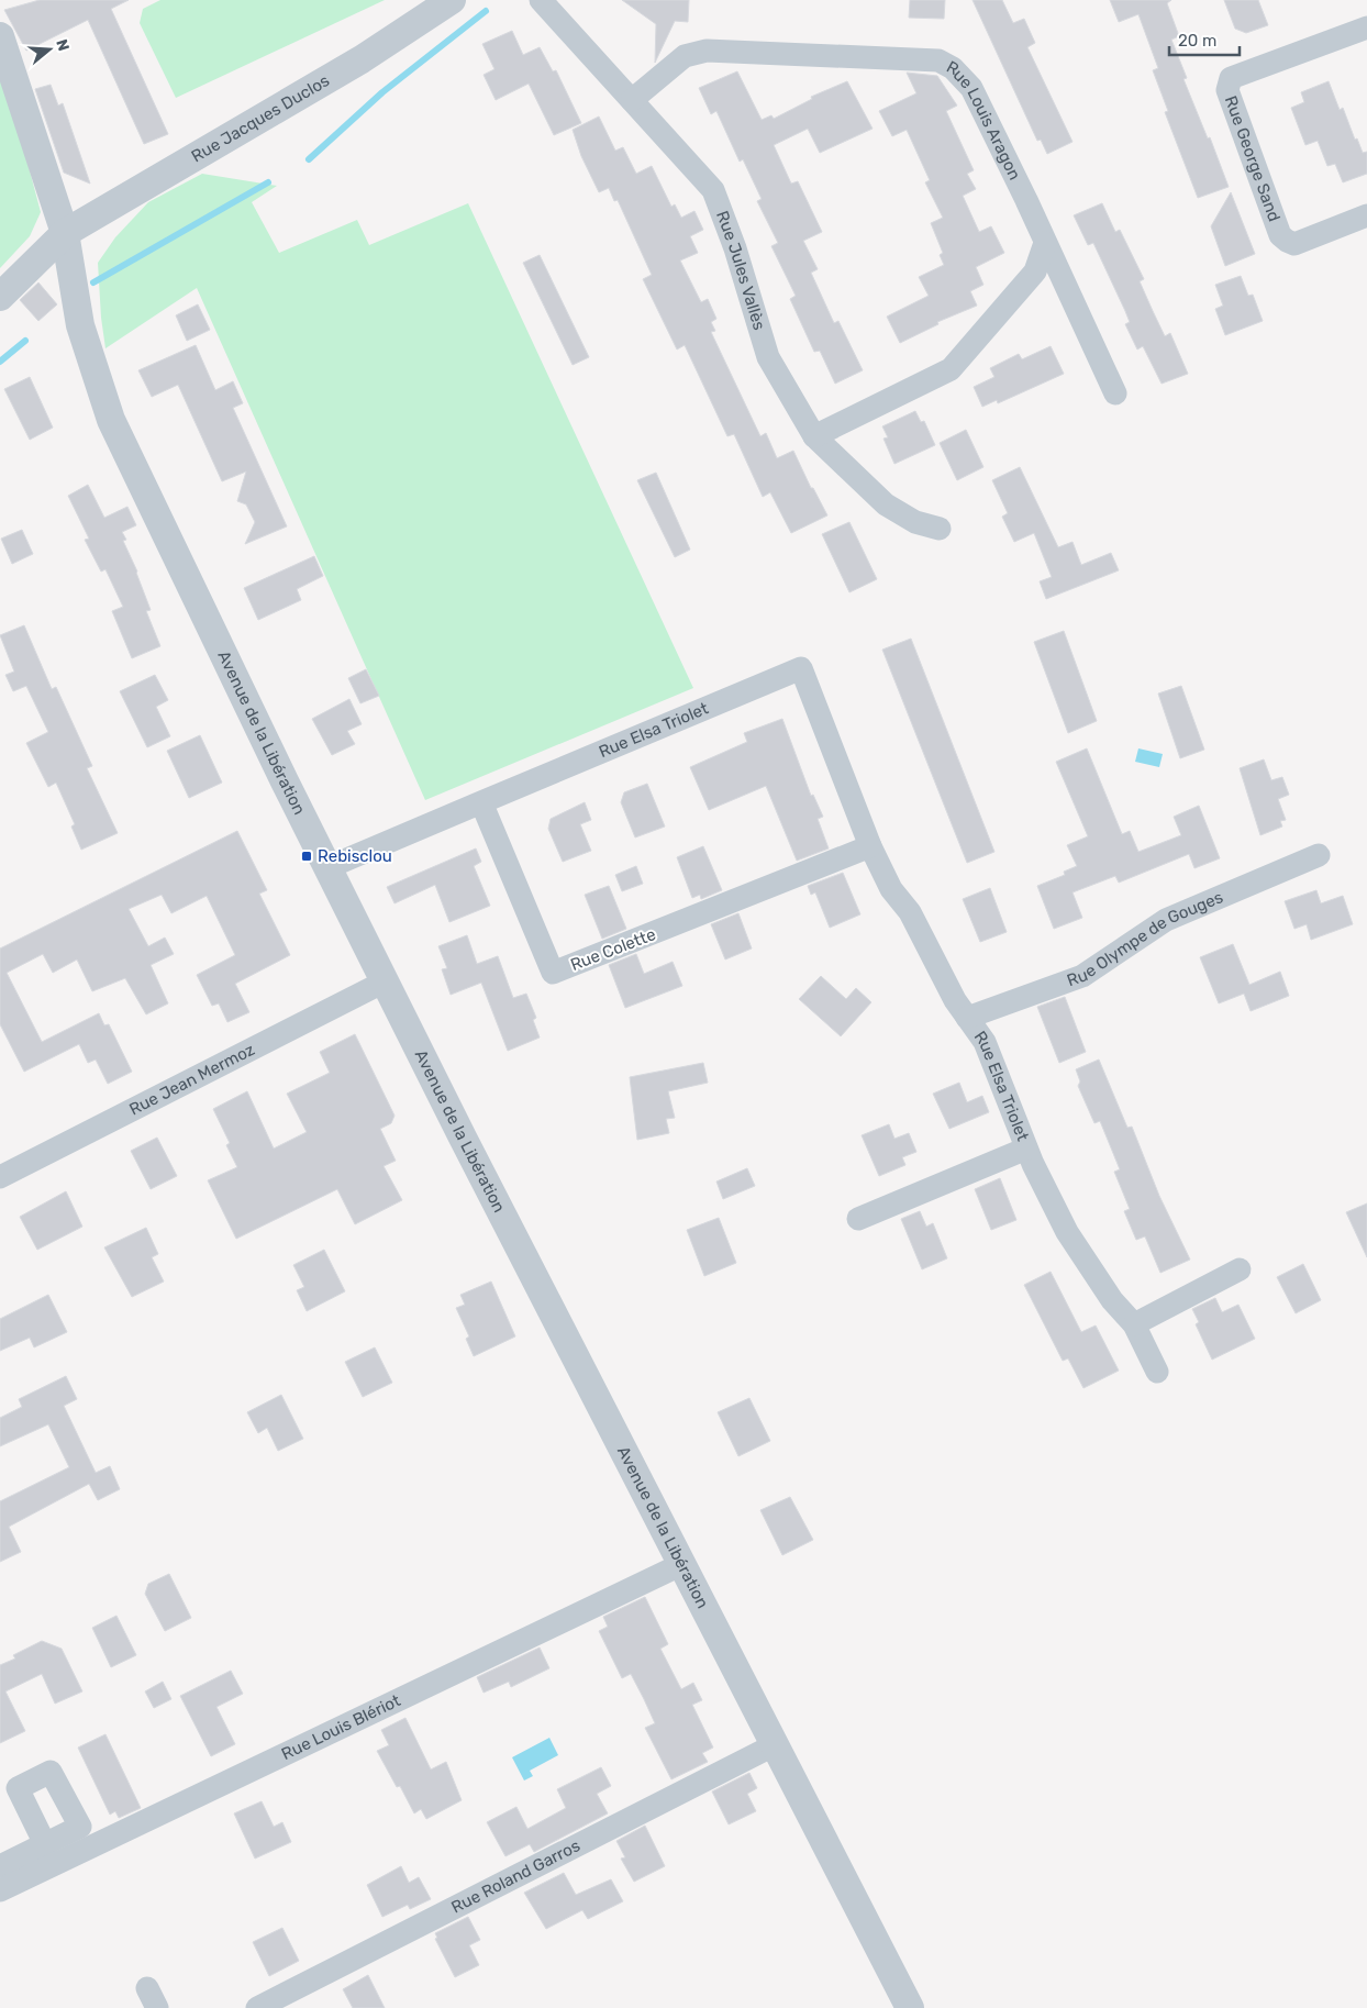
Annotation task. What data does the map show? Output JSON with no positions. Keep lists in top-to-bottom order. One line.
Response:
{"streets":{"street":["Rue Jacques Duclos","Rue Louis Aragon","Rue George Sand","Rue Jules Vallès","Rue Elsa Triolet","Avenue de la Libération","Rue Olympe de Gouges","Rue Colette","Rue Jean Mermoz","Rue Louis Blériot","Rue Roland Garros"]},"crossings":[["Rue Jacques Duclos","Avenue de la Libération"],["Rue Louis Aragon","Rue Jules Vallès"],["Rue Elsa Triolet","Avenue de la Libération"],["Rue Elsa Triolet","Rue Olympe de Gouges"],["Rue Elsa Triolet","Rue Colette"],["Avenue de la Libération","Rue Jean Mermoz"],["Avenue de la Libération","Rue Louis Blériot"],["Avenue de la Libération","Rue Roland Garros"]],"places":{"transit":["Rebisclou"]},"scale_bar":"20 m","north":"right"}
